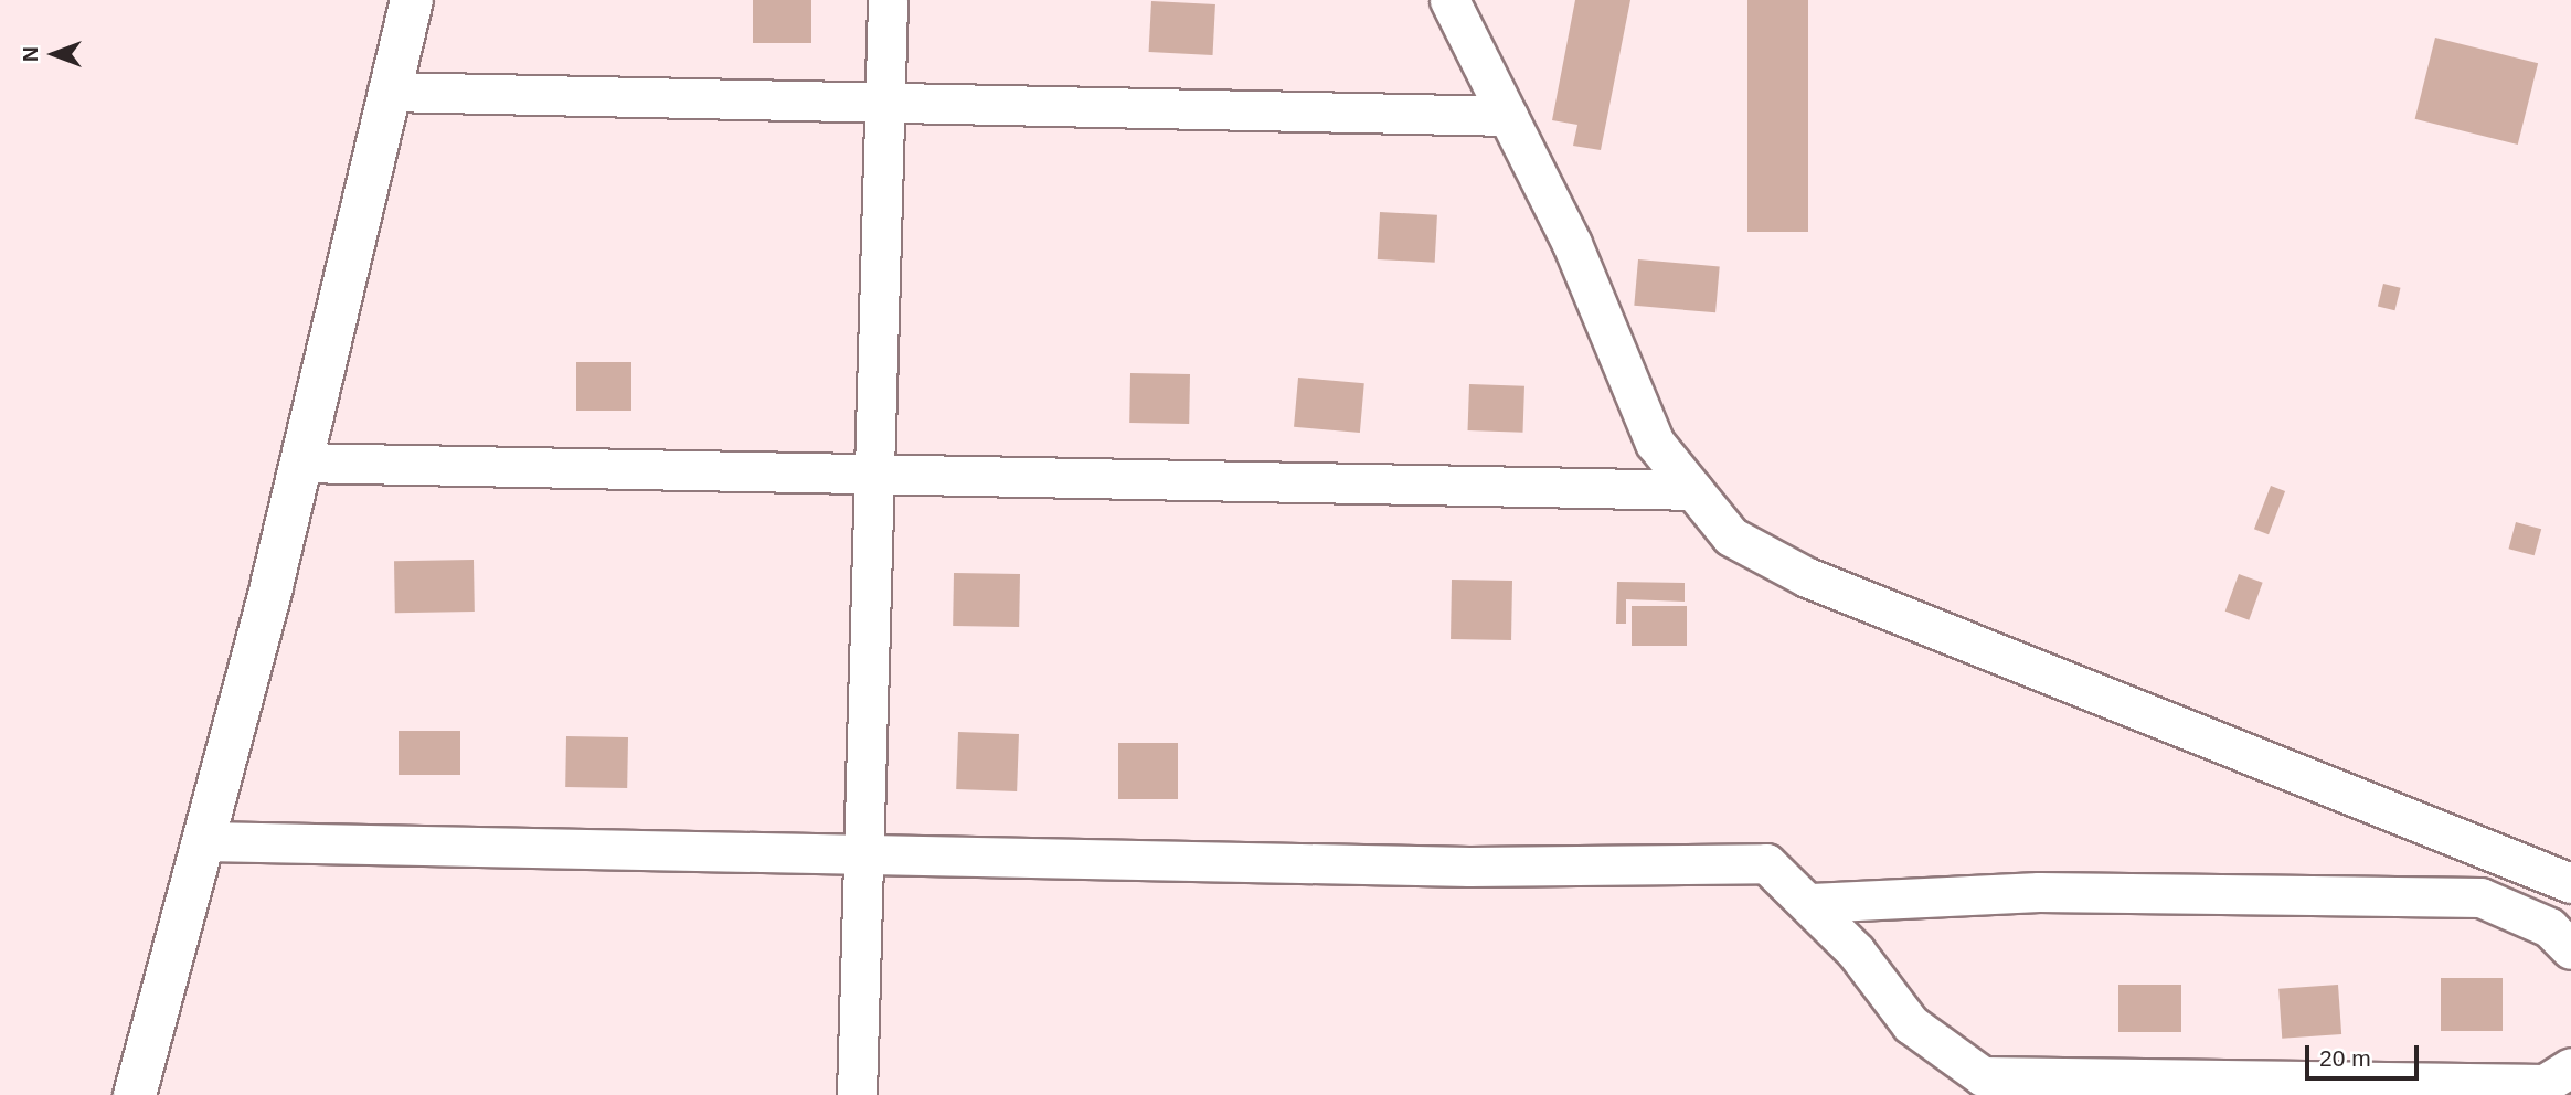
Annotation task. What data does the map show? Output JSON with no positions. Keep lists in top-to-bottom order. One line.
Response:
{"scale_bar":"20 m","north":"left"}
